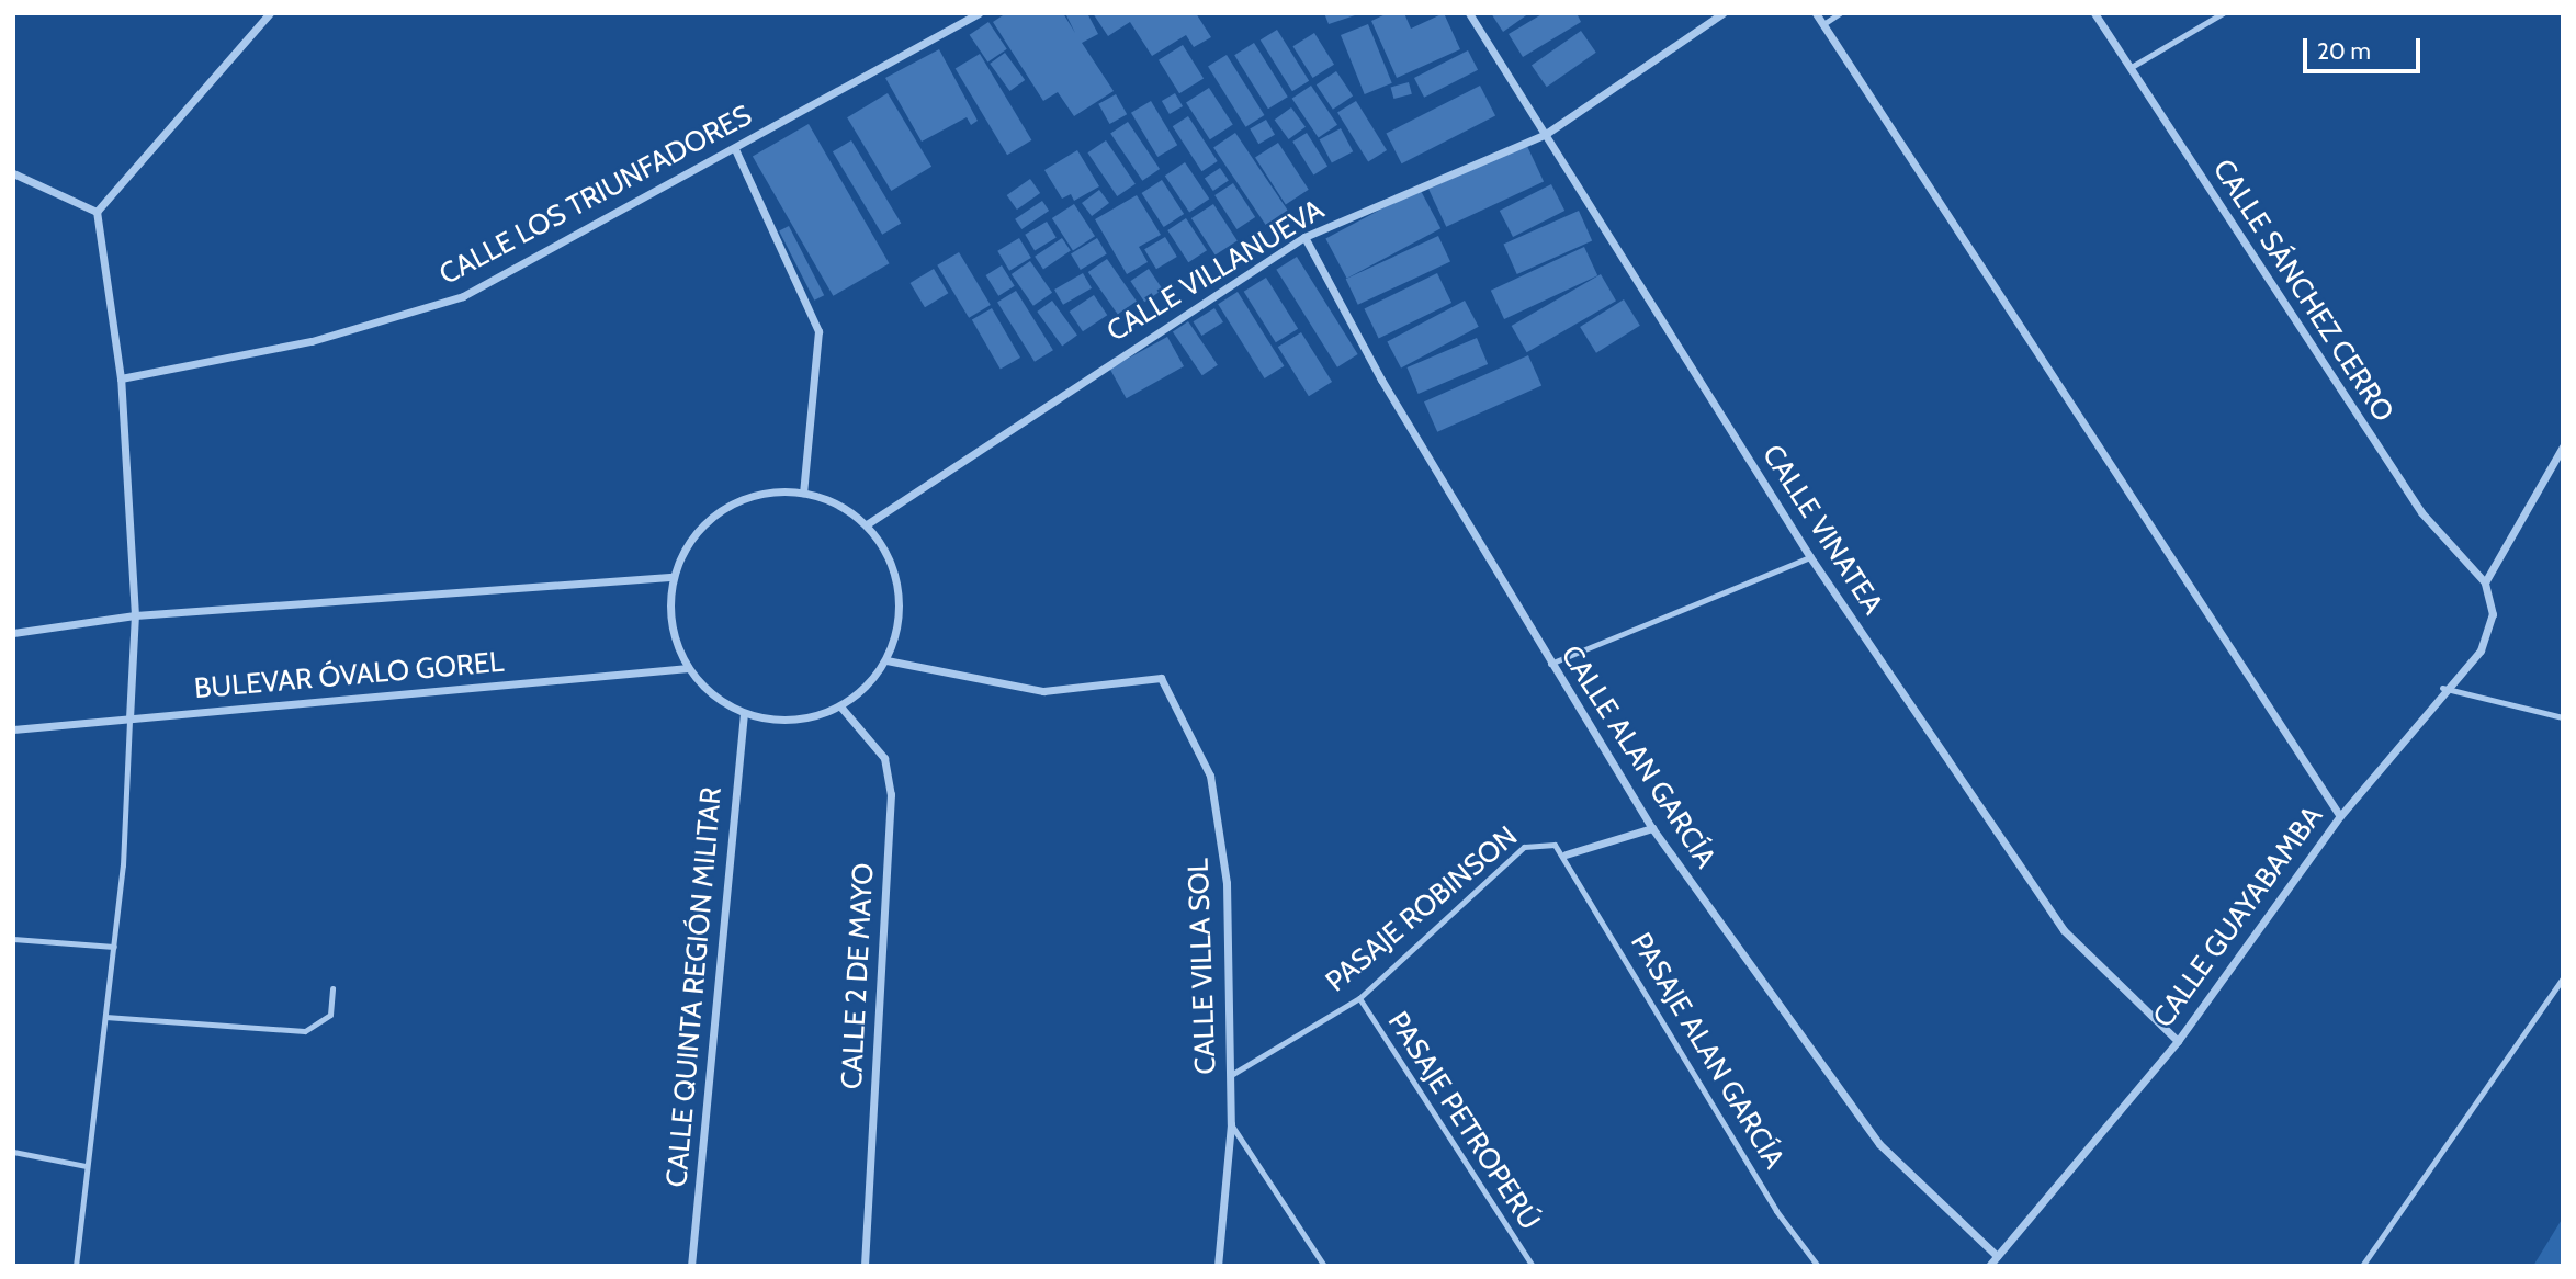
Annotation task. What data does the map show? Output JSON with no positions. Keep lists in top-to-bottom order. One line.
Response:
{"streets":{"street":["CALLE LOS TRIUNFADORES","CALLE VILLANUEVA","CALLE SÁNCHEZ CERRO","CALLE VINATEA","BULEVAR ÓVALO GOREL","CALLE ALAN GARCÍA","PASAJE ROBINSON","CALLE GUAYABAMBA","CALLE VILLA SOL","CALLE 2 DE MAYO","CALLE QUINTA REGIÓN MILITAR"],"lane":["PASAJE ALAN GARCÍA","PASAJE PETROPERÚ"]},"crossings":[["CALLE VILLANUEVA","CALLE VINATEA"],["CALLE VILLANUEVA","BULEVAR ÓVALO GOREL"],["CALLE VILLANUEVA","CALLE ALAN GARCÍA"],["CALLE VILLANUEVA","CALLE VILLA SOL"],["CALLE VILLANUEVA","CALLE 2 DE MAYO"],["CALLE VILLANUEVA","CALLE QUINTA REGIÓN MILITAR"],["CALLE SÁNCHEZ CERRO","CALLE GUAYABAMBA"],["CALLE VINATEA","CALLE GUAYABAMBA"],["BULEVAR ÓVALO GOREL","CALLE VILLA SOL"],["BULEVAR ÓVALO GOREL","CALLE 2 DE MAYO"],["BULEVAR ÓVALO GOREL","CALLE QUINTA REGIÓN MILITAR"],["CALLE ALAN GARCÍA","PASAJE ROBINSON"],["CALLE ALAN GARCÍA","CALLE GUAYABAMBA"],["PASAJE ROBINSON","CALLE VILLA SOL"],["PASAJE ROBINSON","PASAJE ALAN GARCÍA"],["PASAJE ROBINSON","PASAJE PETROPERÚ"],["CALLE VILLA SOL","CALLE 2 DE MAYO"],["CALLE VILLA SOL","CALLE QUINTA REGIÓN MILITAR"],["CALLE 2 DE MAYO","CALLE QUINTA REGIÓN MILITAR"]],"scale_bar":"20 m"}
